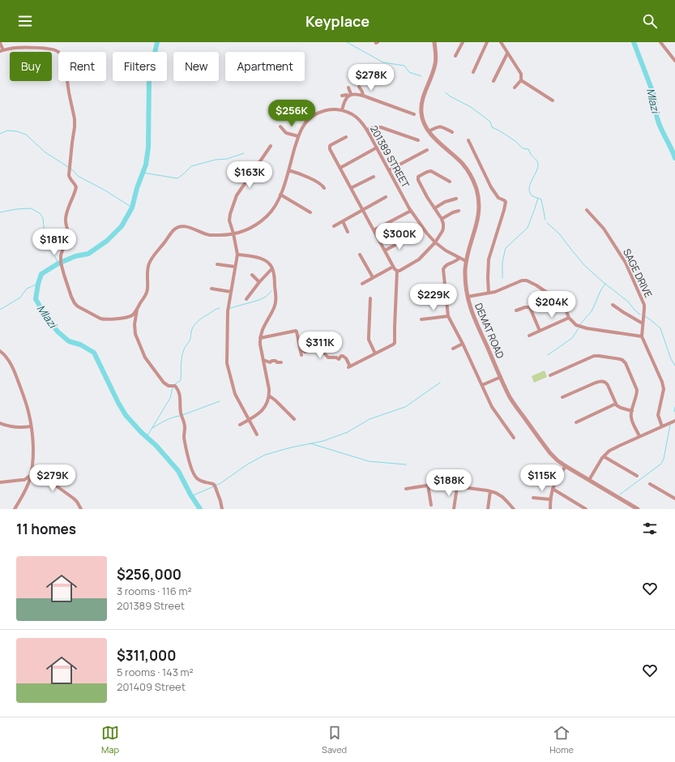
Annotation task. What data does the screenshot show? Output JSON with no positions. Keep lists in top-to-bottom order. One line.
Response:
{"streets":{"street":["201389 STREET","SAGE DRIVE","DEMAT ROAD"]},"crossings":[["201389 STREET","DEMAT ROAD"]],"water":["Mlazi"],"page":{"header":"Keyplace","chip":["Buy","Rent","Filters","New","Apartment"],"price":["$278K","$256K","$163K","$300K","$181K","$229K","$204K","$311K","$279K","$115K","$188K"],"heading":"11 homes","list":[{"name":"$256,000","note":"3 rooms · 116 m² · 201389 Street"},{"name":"$311,000","note":"5 rooms · 143 m² · 201409 Street"}],"tabs":["Map","Saved","Home"]}}
